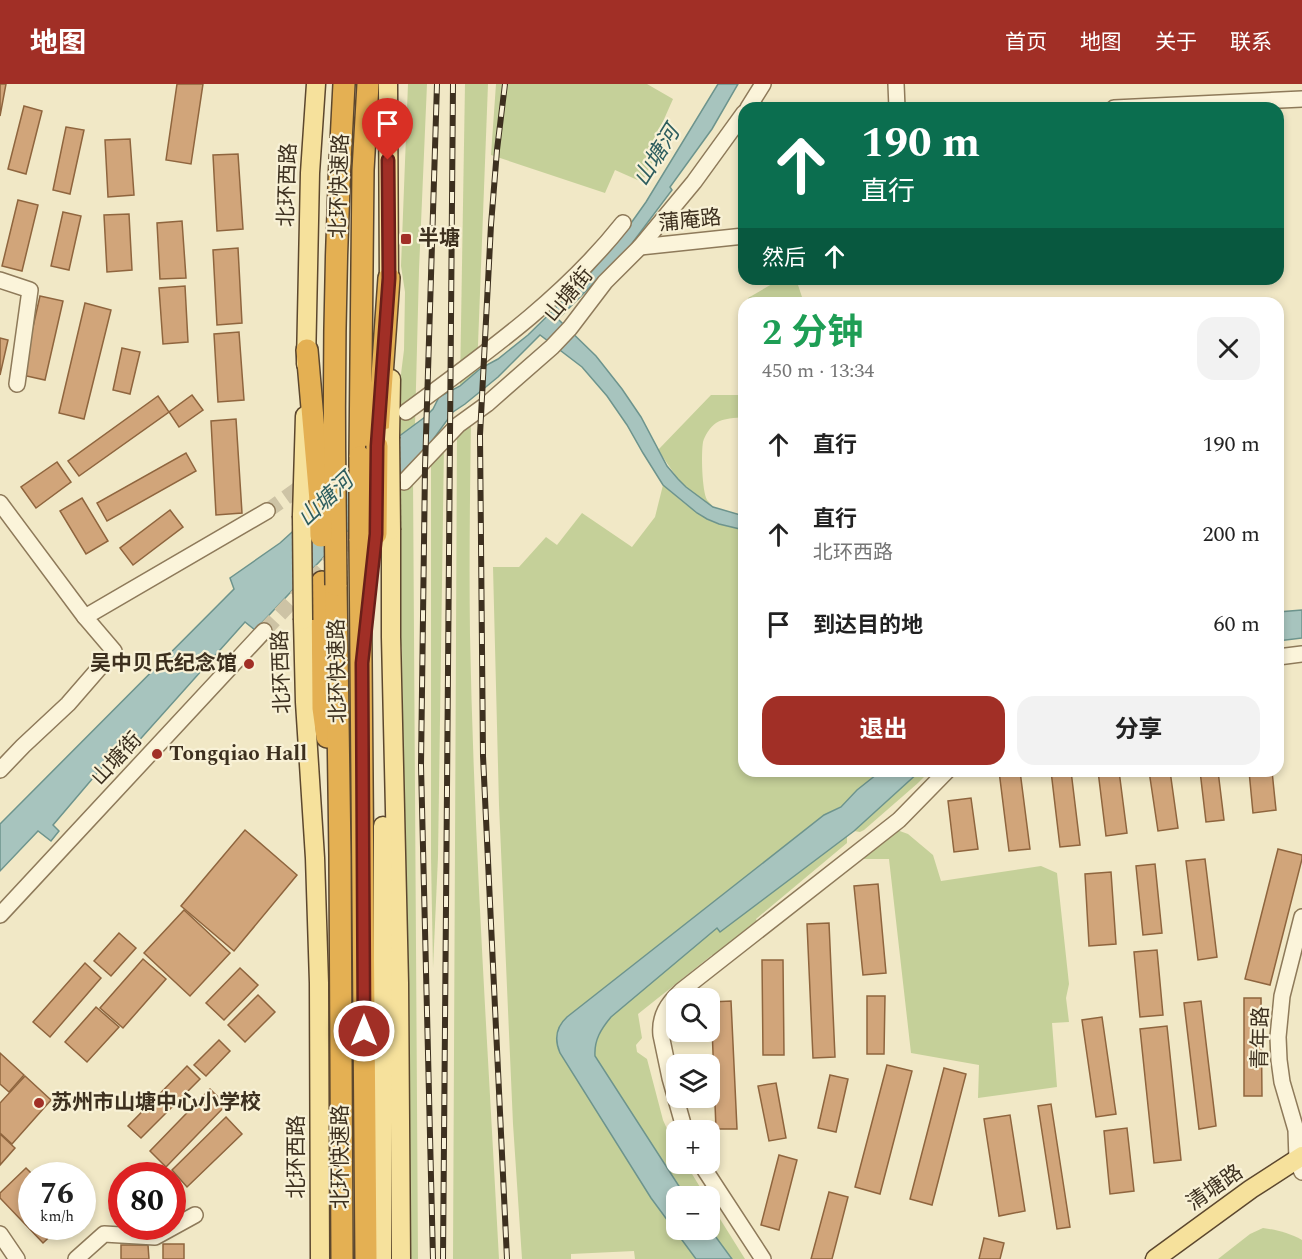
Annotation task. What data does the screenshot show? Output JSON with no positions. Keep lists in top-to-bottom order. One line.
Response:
{"streets":{"highway":["北环快速路"],"main road":["北环西路","清塘路"],"street":["蒲庵路","山塘街","青年路"]},"crossings":[["蒲庵路","山塘街"],["青年路","清塘路"]],"water":["山塘河"],"places":{"transit":["半塘"],"other":["吴中贝氏纪念馆","Tongqiao Hall","苏州市山塘中心小学校"]},"page":{"header":"地图","nav":["首页","地图","关于","联系"],"turn":["190 m","直行"],"then":"然后","heading":["2 分钟","450 m · 13:34"],"list":[{"name":"直行","value":"190 m"},{"name":"直行","note":"北环西路","value":"200 m"},{"name":"到达目的地","value":"60 m"}],"buttons":["退出","分享"],"map_buttons":["+","−"],"speed":"76 km/h","limit":"80"}}
